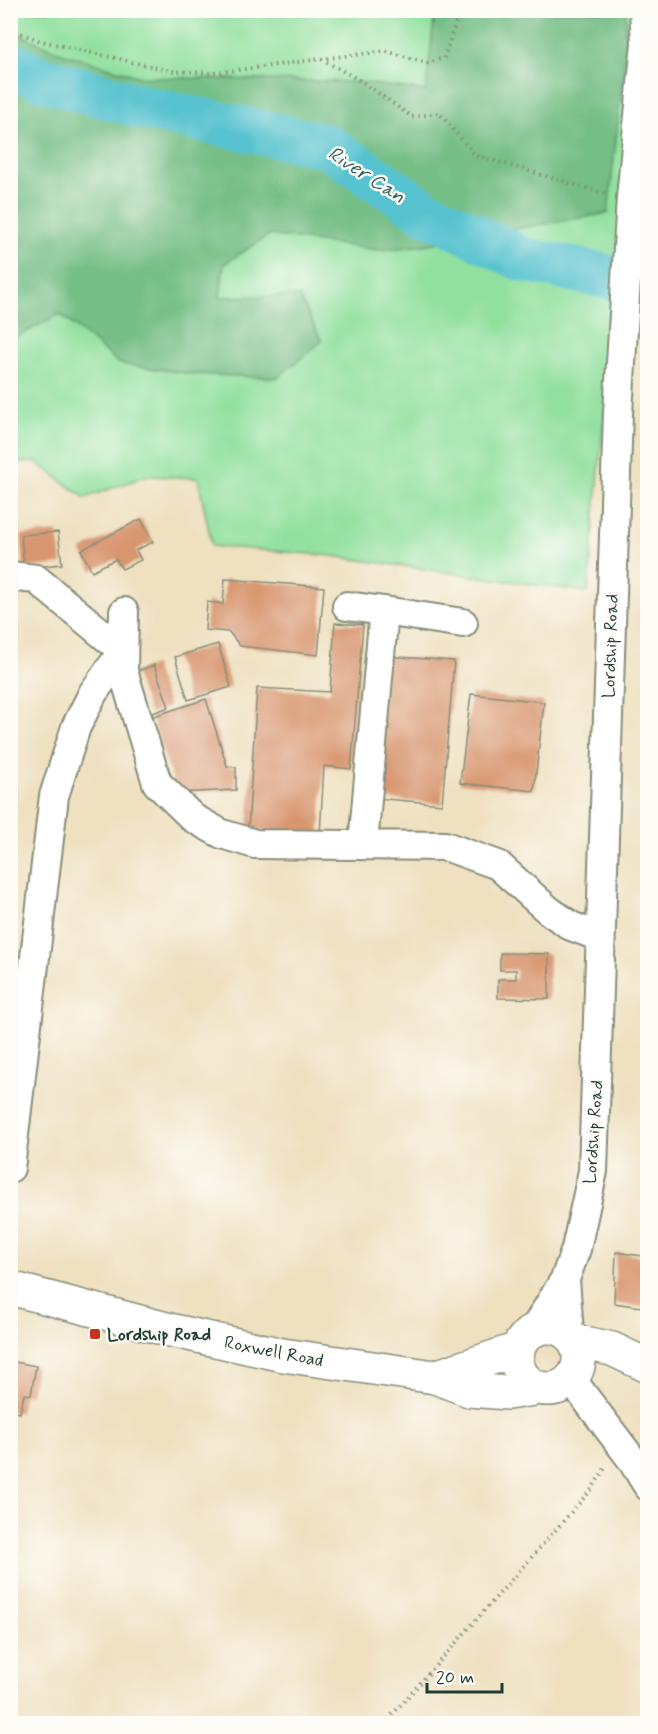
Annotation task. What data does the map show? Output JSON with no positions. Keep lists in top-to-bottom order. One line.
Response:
{"streets":{"main road":["Roxwell Road"],"street":["Lordship Road"]},"crossings":[["Lordship Road","Roxwell Road"]],"water":["River Can"],"places":{"transit":["Lordship Road"]},"scale_bar":"20 m"}
